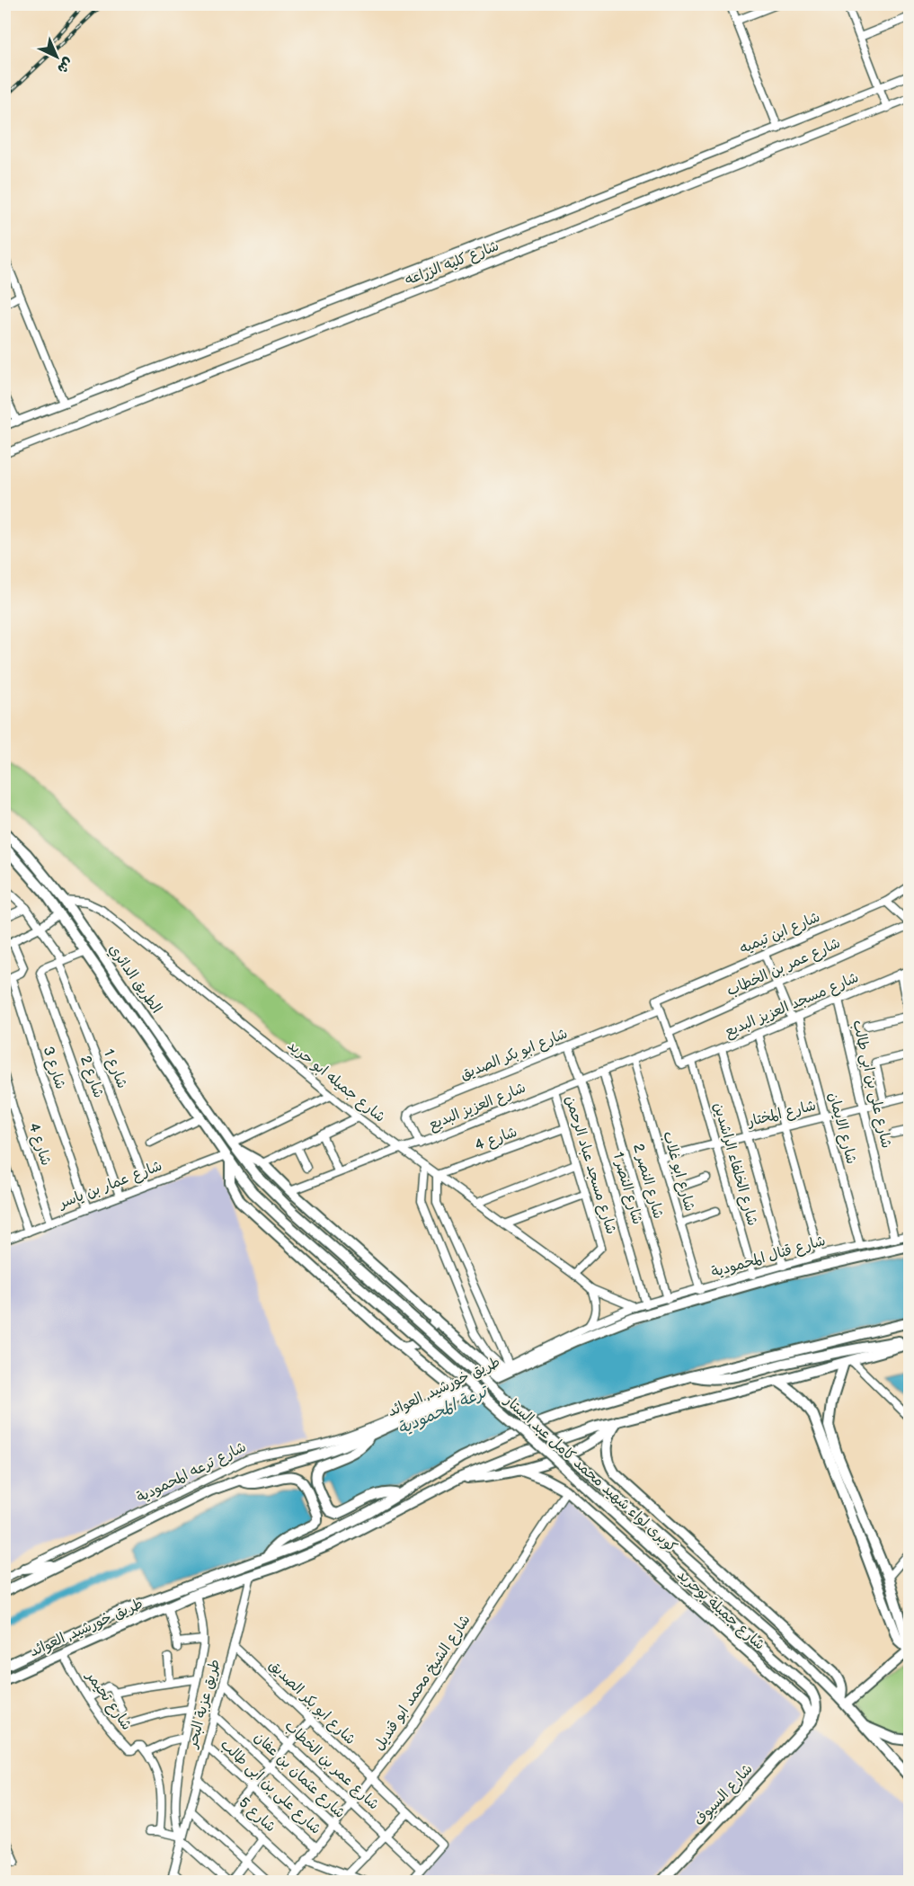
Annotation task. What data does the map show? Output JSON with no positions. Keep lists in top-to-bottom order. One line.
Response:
{"streets":{"main road":["الطريق الدائري","طريق خورشيد, العوائد","كوبرى لواء شهيد محمد كامل عبد الستار","شارع جميلة بوحريد","شارع السيوف"],"street":["شارع كليه الزراعه","شارع ابن تيميه","شارع عمر بن الخطاب","شارع مسجد العزيز البديع","شارع ابو بكر الصديق","شارع 3","شارع 1","شارع 2","شارع جميله ابو حريد","شارع على بن ابى طالب","شارع العزيز البديع","شارع المختار","شارع الايمان","شارع 4","شارع الخلفاء الراشدين","شارع مسجد عباد الرحمن","شارع ابو غلاب","شارع النصر 2","شارع عمار بن ياسر","شارع النصر 1","شارع قنال المحمودية","شارع ترعه المحمودية","شارع الشيخ محمد ابو قنديل","شارع تحيمر","طريق عزبة البحر","شارع عثمان بن عفان","شارع 5"]},"crossings":[["شارع ابن تيميه","شارع ابو بكر الصديق"],["شارع ابن تيميه","شارع الايمان"],["شارع عمر بن الخطاب","شارع ابو بكر الصديق"],["شارع عمر بن الخطاب","شارع الايمان"],["شارع عمر بن الخطاب","شارع الشيخ محمد ابو قنديل"],["شارع عمر بن الخطاب","طريق عزبة البحر"],["الطريق الدائري","شارع جميله ابو حريد"],["الطريق الدائري","شارع عمار بن ياسر"],["الطريق الدائري","كوبرى لواء شهيد محمد كامل عبد الستار"],["شارع مسجد العزيز البديع","شارع على بن ابى طالب"],["شارع مسجد العزيز البديع","شارع العزيز البديع"],["شارع مسجد العزيز البديع","شارع الايمان"],["شارع مسجد العزيز البديع","شارع الخلفاء الراشدين"],["شارع ابو بكر الصديق","شارع العزيز البديع"],["شارع ابو بكر الصديق","شارع النصر 1"],["شارع ابو بكر الصديق","شارع الشيخ محمد ابو قنديل"],["شارع ابو بكر الصديق","طريق عزبة البحر"],["شارع 3","شارع عمار بن ياسر"],["شارع 1","شارع 2"],["شارع 1","شارع عمار بن ياسر"],["شارع 2","شارع عمار بن ياسر"],["شارع جميله ابو حريد","شارع العزيز البديع"],["شارع جميله ابو حريد","شارع 4"],["شارع جميله ابو حريد","شارع مسجد عباد الرحمن"],["شارع جميله ابو حريد","شارع قنال المحمودية"],["شارع جميله ابو حريد","شارع ترعه المحمودية"],["شارع على بن ابى طالب","شارع المختار"],["شارع على بن ابى طالب","شارع قنال المحمودية"],["شارع على بن ابى طالب","شارع الشيخ محمد ابو قنديل"],["شارع على بن ابى طالب","طريق عزبة البحر"],["شارع العزيز البديع","شارع مسجد عباد الرحمن"],["شارع العزيز البديع","شارع ابو غلاب"],["شارع العزيز البديع","شارع النصر 2"],["شارع العزيز البديع","شارع النصر 1"],["شارع المختار","شارع الايمان"],["شارع المختار","شارع الخلفاء الراشدين"],["شارع المختار","شارع ابو غلاب"],["شارع الايمان","شارع قنال المحمودية"],["شارع 4","شارع مسجد عباد الرحمن"],["شارع 4","شارع عمار بن ياسر"],["شارع الخلفاء الراشدين","شارع قنال المحمودية"],["شارع ابو غلاب","شارع قنال المحمودية"],["شارع النصر 2","شارع قنال المحمودية"],["شارع عمار بن ياسر","كوبرى لواء شهيد محمد كامل عبد الستار"],["شارع النصر 1","شارع قنال المحمودية"],["شارع قنال المحمودية","شارع ترعه المحمودية"],["طريق خورشيد, العوائد","شارع تحيمر"],["طريق خورشيد, العوائد","طريق عزبة البحر"],["كوبرى لواء شهيد محمد كامل عبد الستار","شارع جميلة بوحريد"],["كوبرى لواء شهيد محمد كامل عبد الستار","شارع السيوف"],["شارع جميلة بوحريد","شارع الشيخ محمد ابو قنديل"],["شارع جميلة بوحريد","شارع السيوف"],["شارع الشيخ محمد ابو قنديل","شارع عثمان بن عفان"],["شارع الشيخ محمد ابو قنديل","شارع 5"],["طريق عزبة البحر","شارع عثمان بن عفان"],["طريق عزبة البحر","شارع 5"]],"water":["ترعة المحمودية"],"north":"bottom right"}
